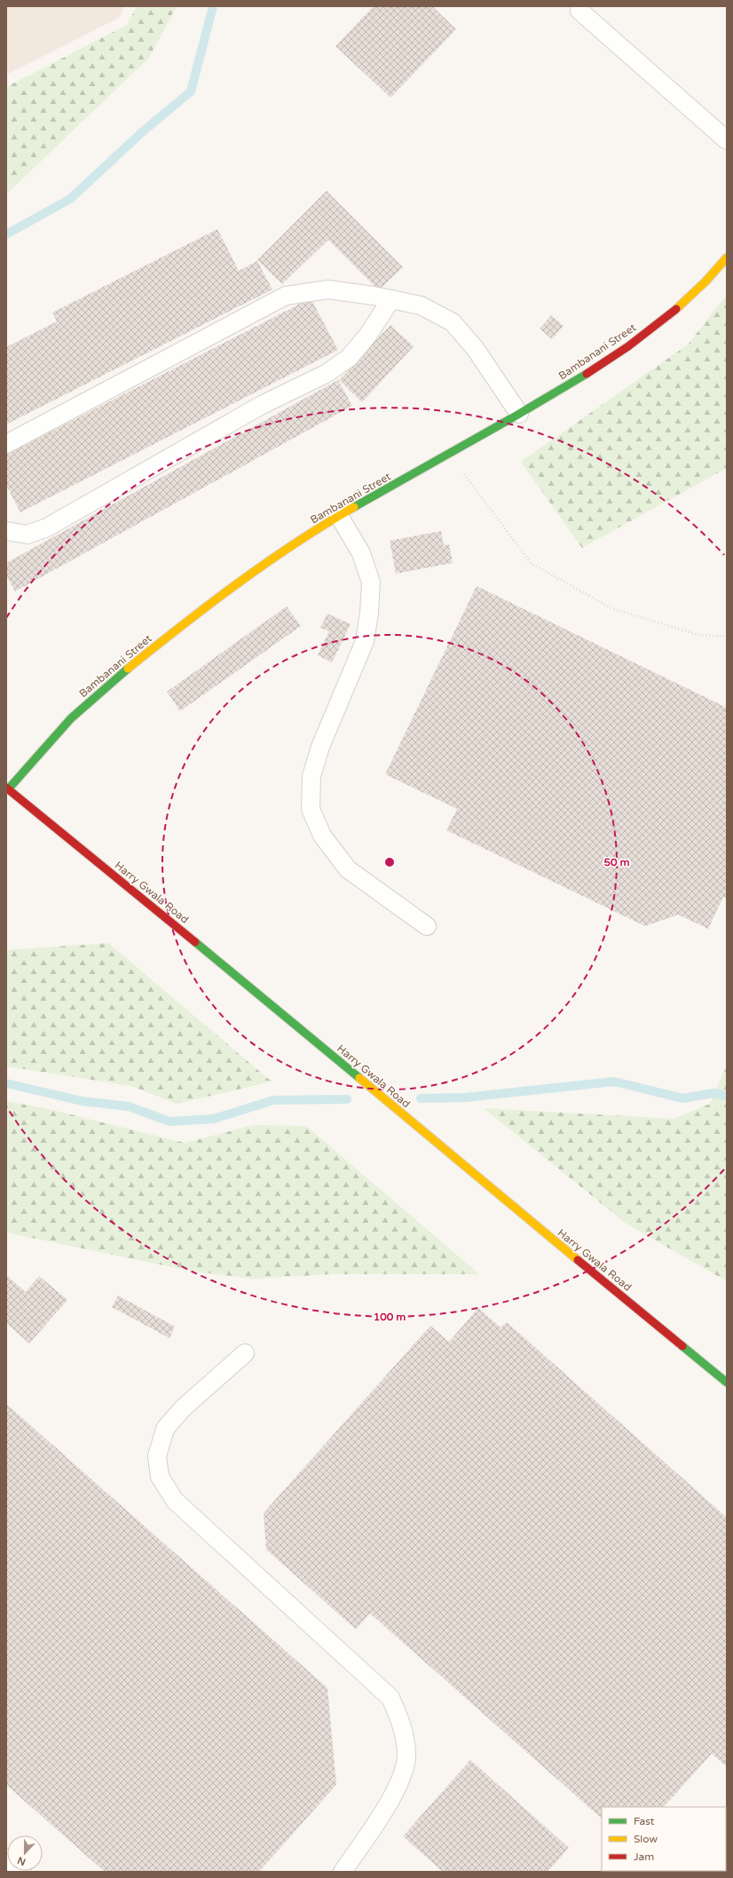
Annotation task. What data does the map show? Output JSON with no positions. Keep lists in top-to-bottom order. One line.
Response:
{"streets":{"main road":["Bambanani Street","Harry Gwala Road"]},"crossings":[["Bambanani Street","Harry Gwala Road"]],"legend":["Fast","Slow","Jam"],"north":"bottom","rings":["50 m","100 m"]}
